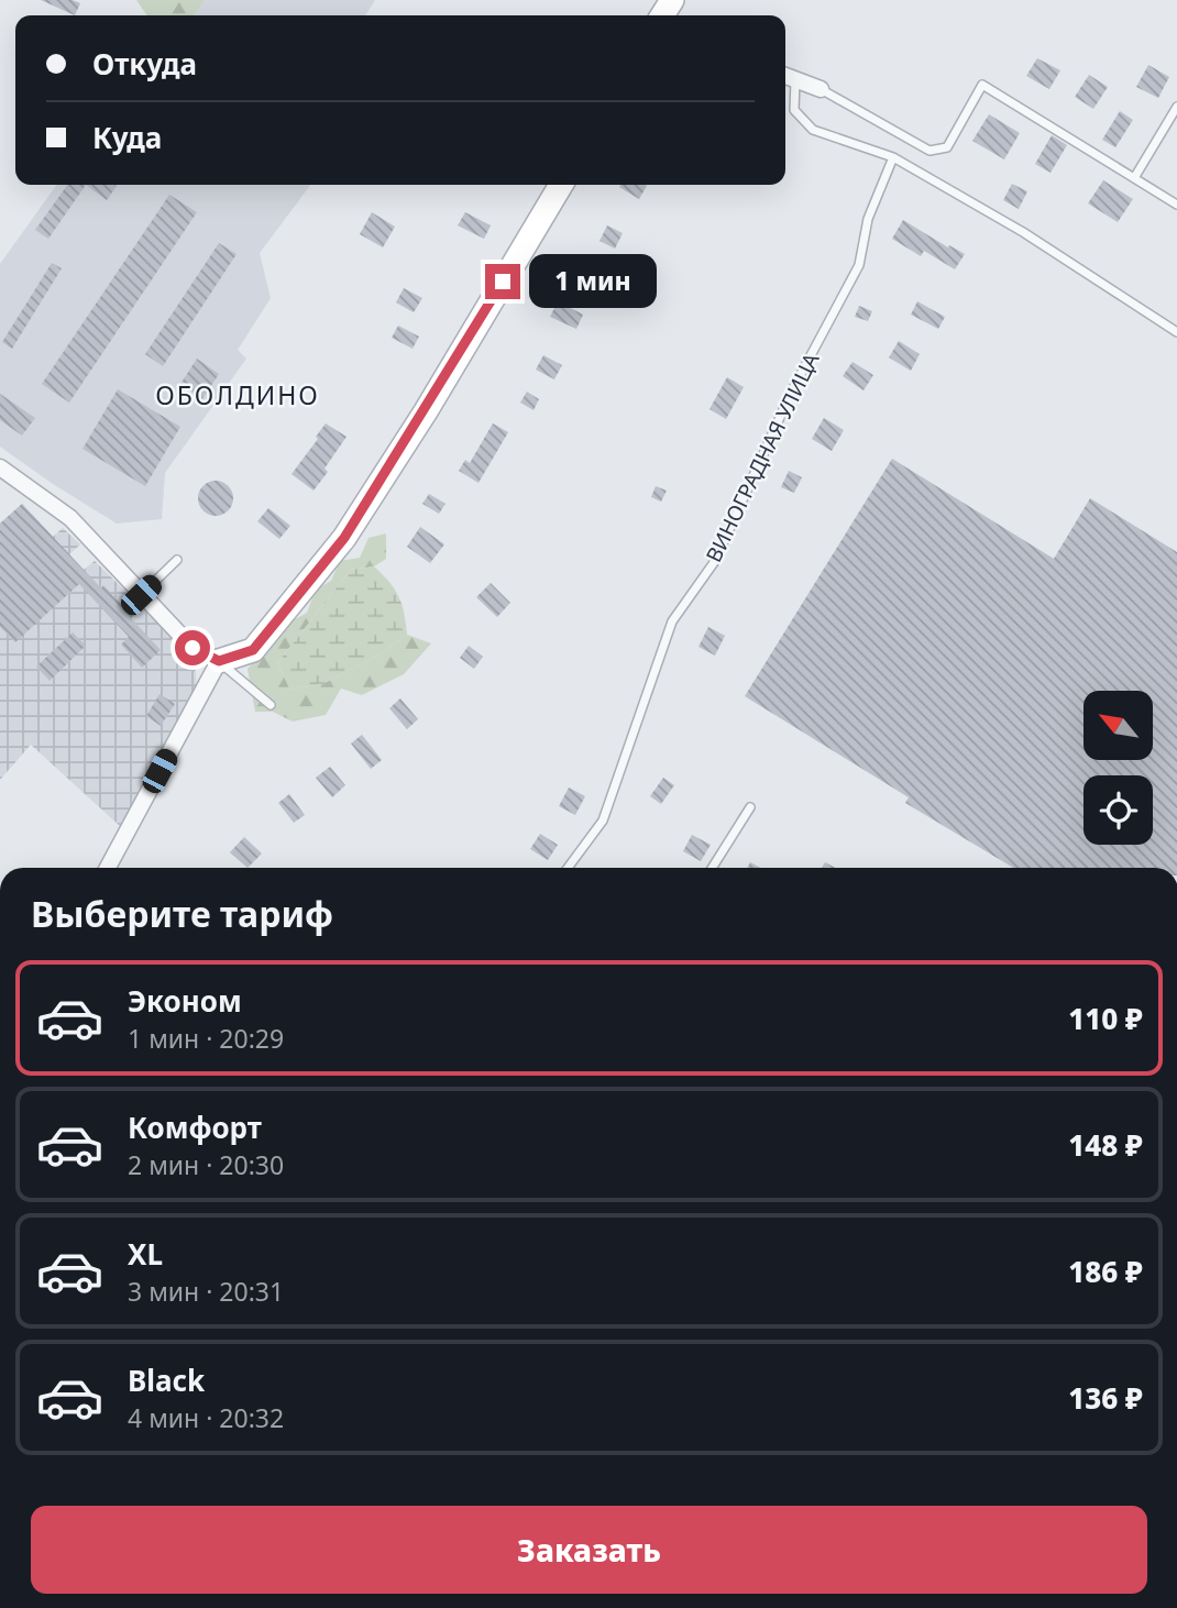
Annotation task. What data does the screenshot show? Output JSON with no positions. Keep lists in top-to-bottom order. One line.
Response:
{"streets":{"lane":["ВИНОГРАДНАЯ УЛИЦА"]},"districts":["ОБОЛДИНО"],"north":"top left","page":{"banner":["Откуда","Куда"],"bubble":"1 мин","heading":"Выберите тариф","list":[{"name":"Эконом","note":"1 мин · 20:29","value":"110 ₽"},{"name":"Комфорт","note":"2 мин · 20:30","value":"148 ₽"},{"name":"XL","note":"3 мин · 20:31","value":"186 ₽"},{"name":"Black","note":"4 мин · 20:32","value":"136 ₽"}],"buttons":"Заказать"}}
